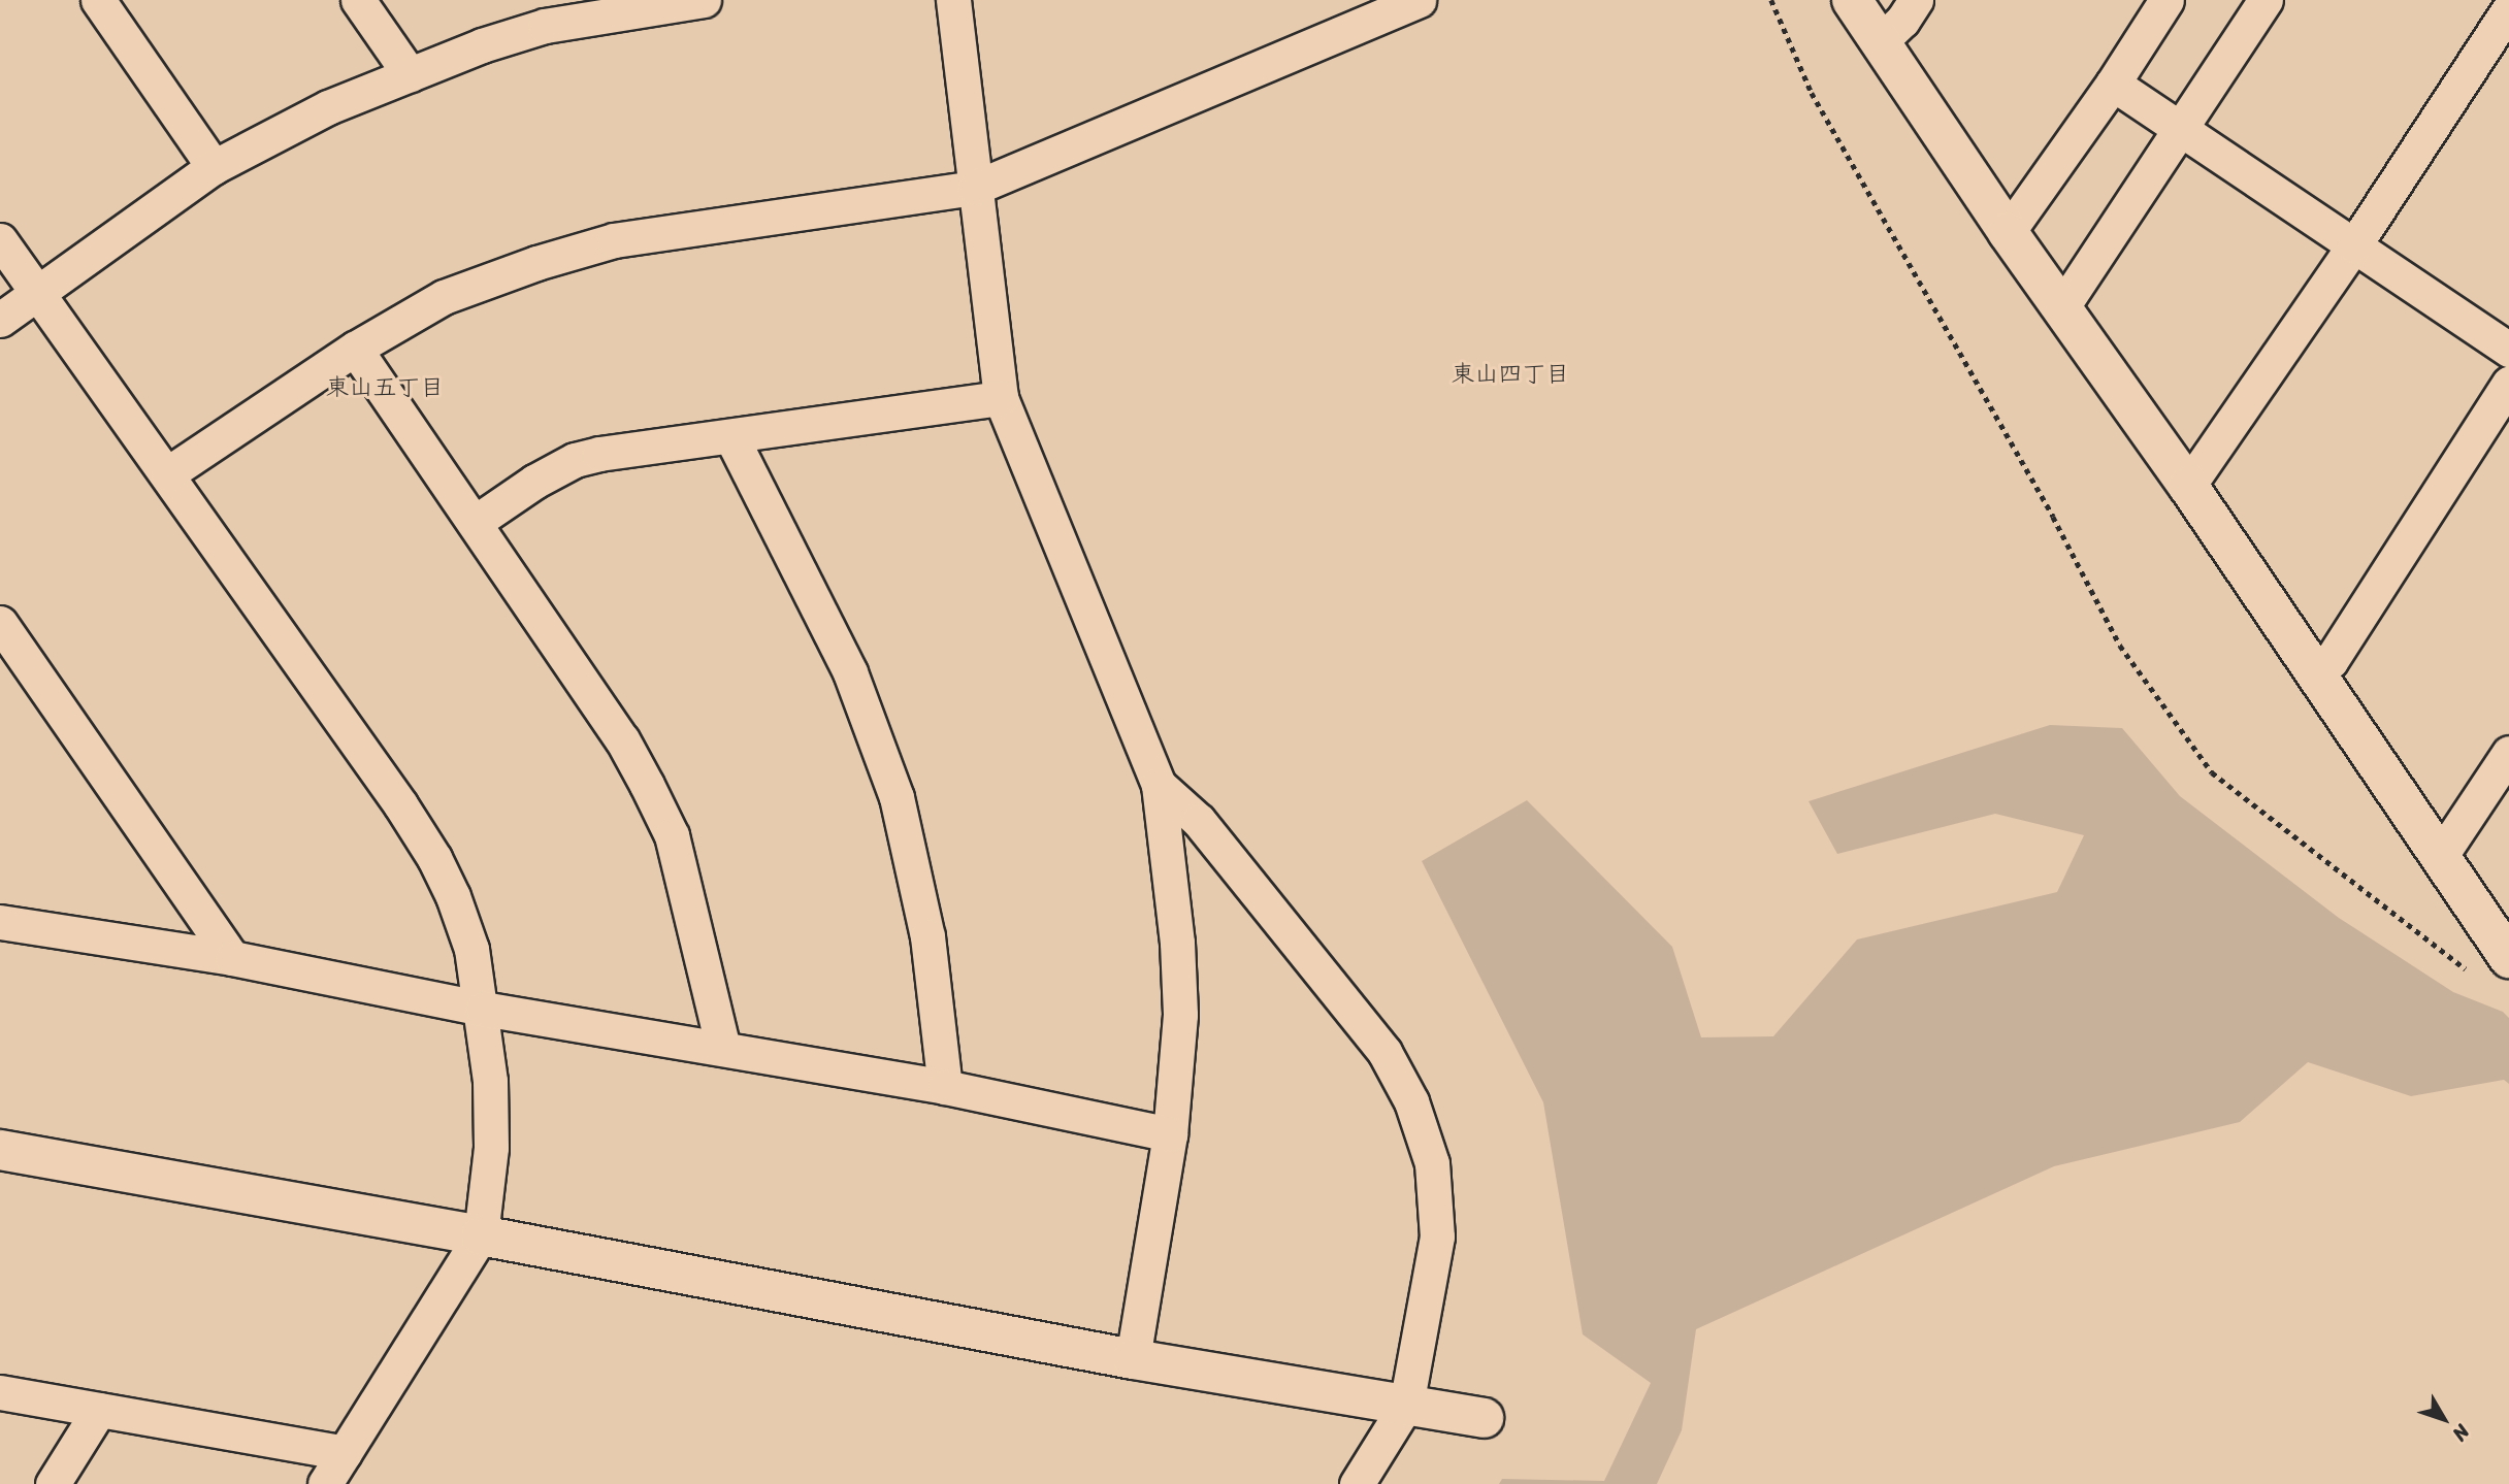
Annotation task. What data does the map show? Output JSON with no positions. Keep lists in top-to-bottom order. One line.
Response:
{"districts":["東山四丁目","東山五丁目"],"north":"bottom right"}
